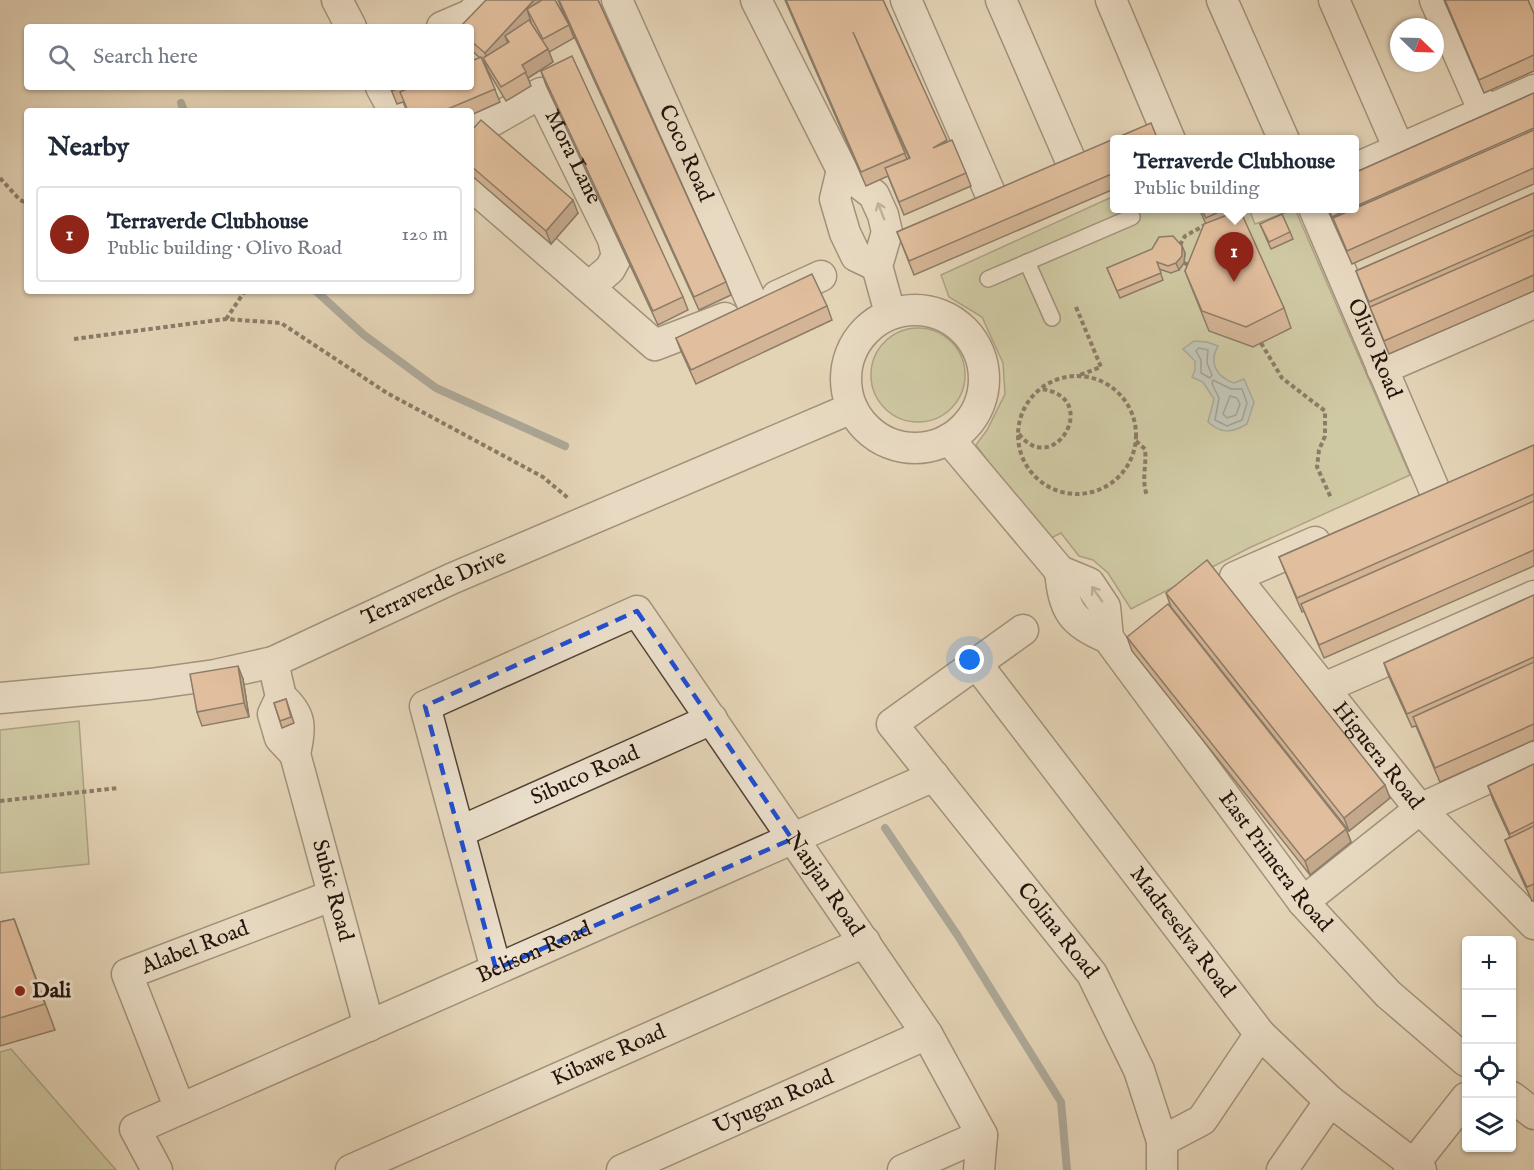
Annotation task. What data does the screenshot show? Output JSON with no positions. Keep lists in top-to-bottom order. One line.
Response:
{"streets":{"street":["Coco Road","Mora Lane","Olivo Road","Terraverde Drive","Higuera Road","Sibuco Road","East Primera Road","Naujan Road","Subic Road","Colina Road","Madreselva Road","Alabel Road","Belison Road","Kibawe Road","Uyugan Road"]},"crossings":[["Terraverde Drive","East Primera Road"],["Terraverde Drive","Subic Road"],["Sibuco Road","Naujan Road"],["Naujan Road","Belison Road"],["Naujan Road","Kibawe Road"],["Naujan Road","Uyugan Road"],["Subic Road","Alabel Road"],["Subic Road","Belison Road"],["Colina Road","Madreselva Road"],["Colina Road","Belison Road"],["Alabel Road","Belison Road"]],"places":["Dali"],"north":"bottom right","page":{"search":"Search here","heading":"Nearby","popup":["Terraverde Clubhouse","Public building"],"list":[{"mark":"1","name":"Terraverde Clubhouse","note":"Public building · Olivo Road","value":"120 m"}],"pins":"1","map_buttons":["+","−"]}}
